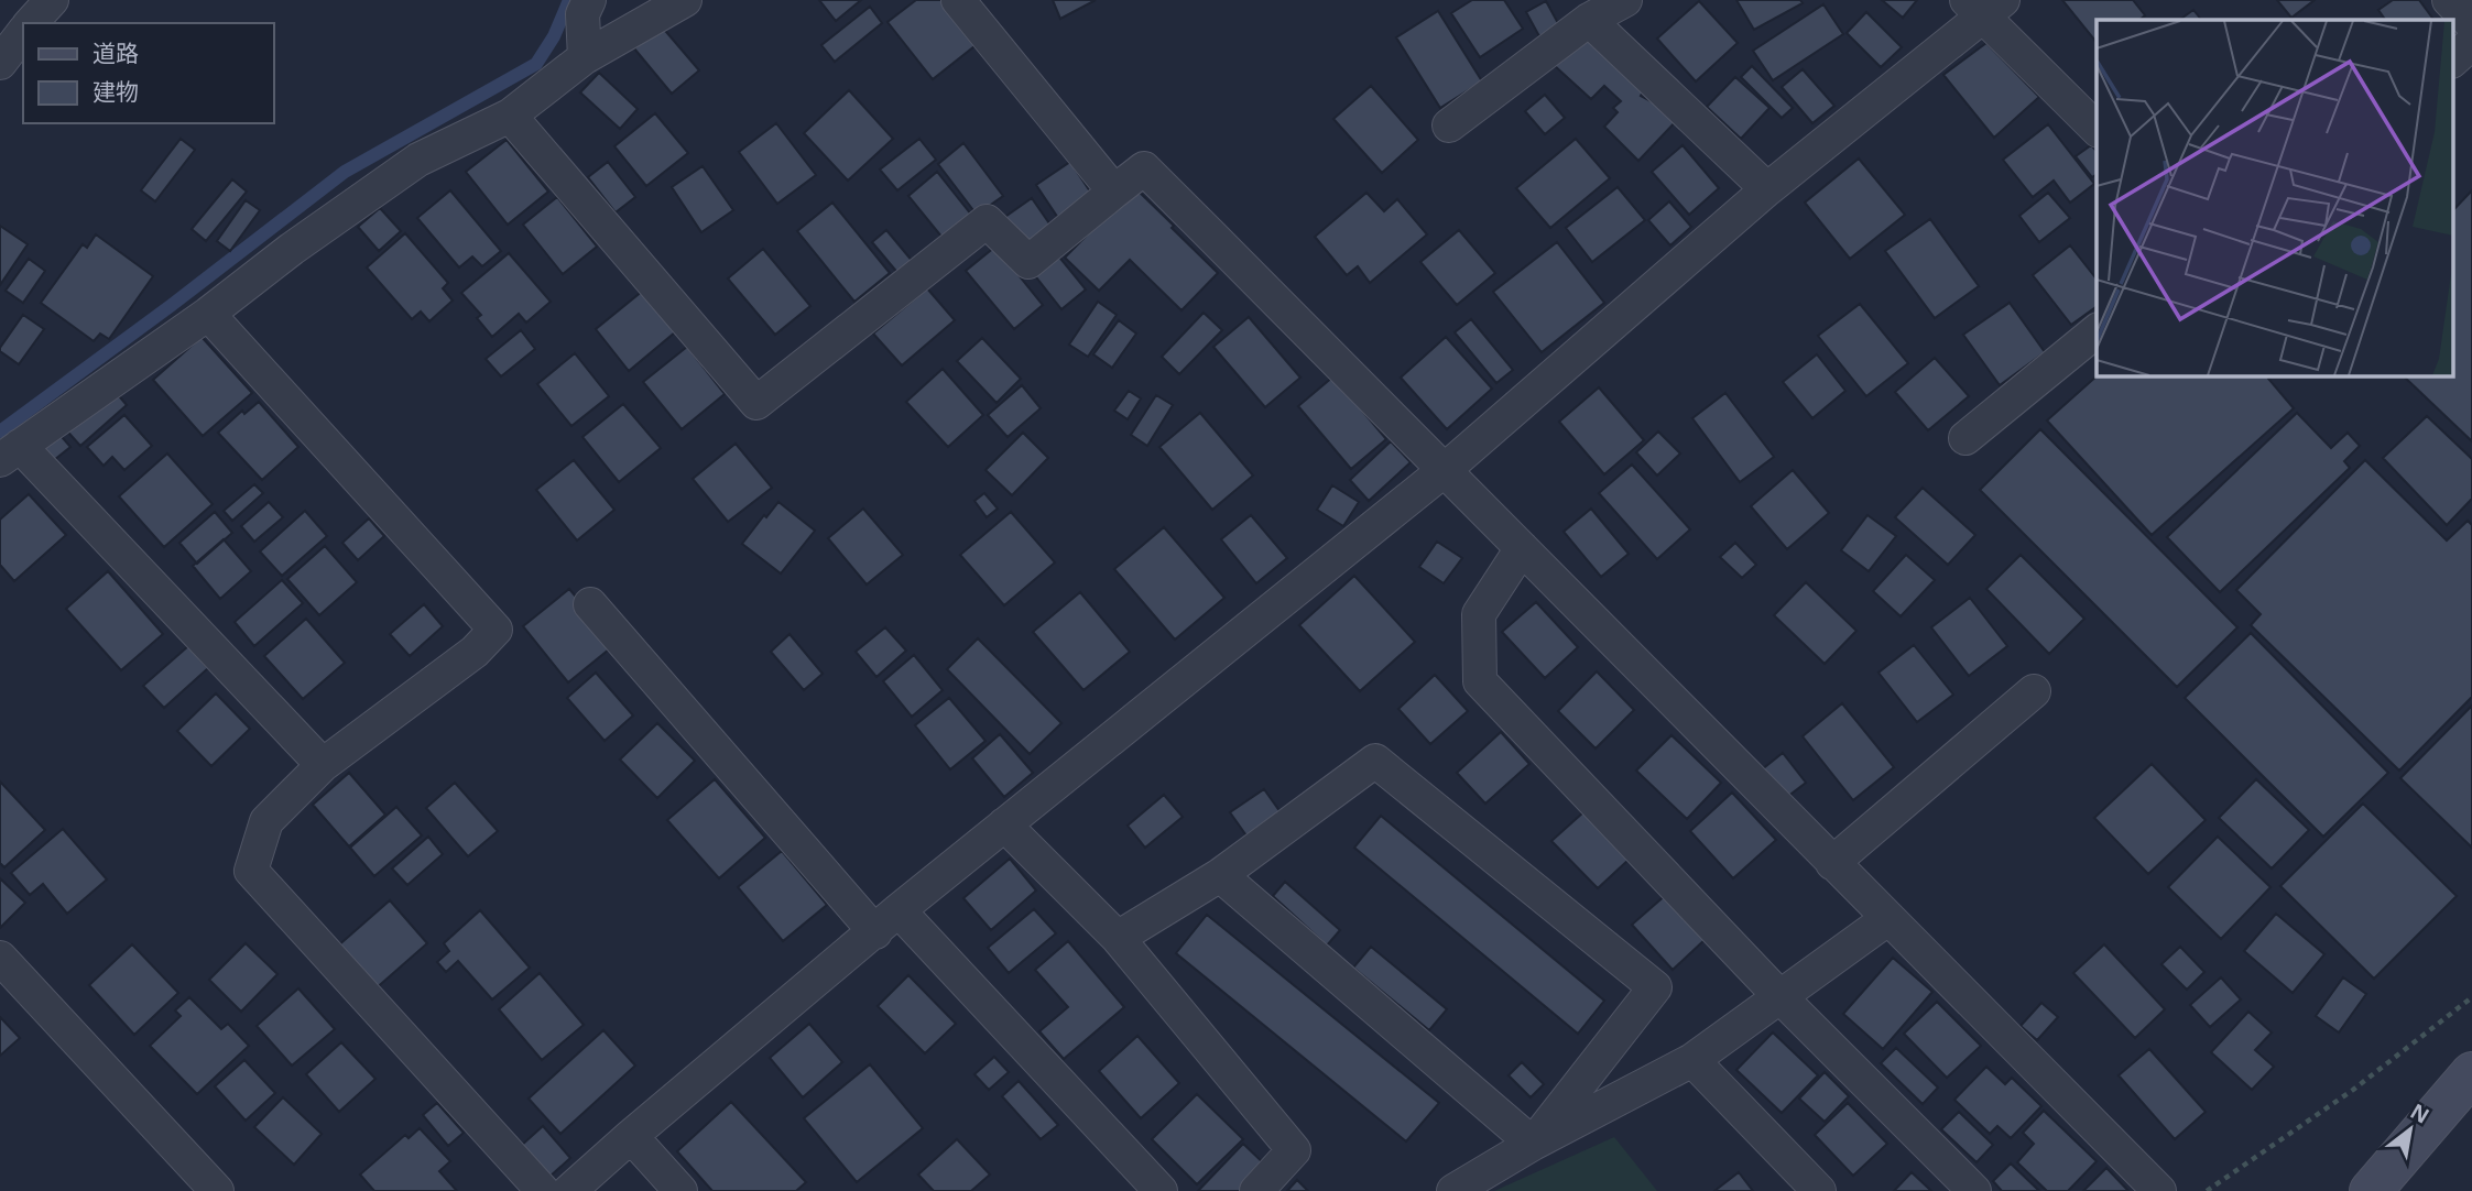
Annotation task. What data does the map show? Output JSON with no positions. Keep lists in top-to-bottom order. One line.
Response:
{"legend":["道路","建物"],"north":"top right"}
